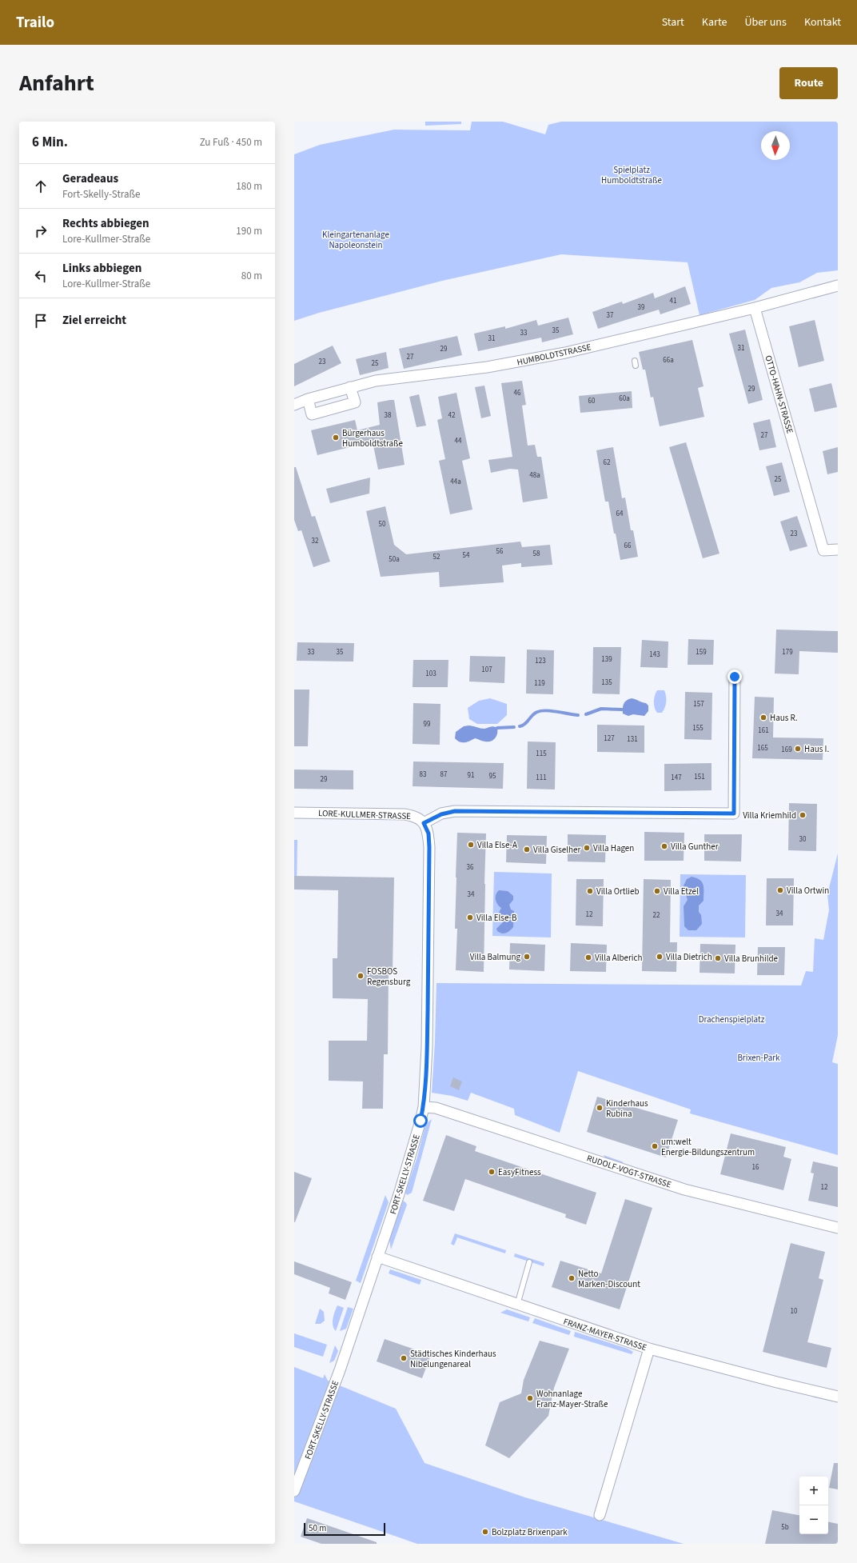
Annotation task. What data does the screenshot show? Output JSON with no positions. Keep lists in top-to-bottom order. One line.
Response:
{"streets":{"street":["HUMBOLDTSTRASSE","OTTO-HAHN-STRASSE","LORE-KULLMER-STRASSE","RUDOLF-VOGT-STRASSE","FORT-SKELLY-STRASSE","FRANZ-MAYER-STRASSE"]},"crossings":[["HUMBOLDTSTRASSE","OTTO-HAHN-STRASSE"],["LORE-KULLMER-STRASSE","FORT-SKELLY-STRASSE"],["RUDOLF-VOGT-STRASSE","FORT-SKELLY-STRASSE"],["FORT-SKELLY-STRASSE","FRANZ-MAYER-STRASSE"]],"parks":["Spielplatz Humboldtstraße","Kleingartenanlage Napoleonstein","Drachenspielplatz","Brixen-Park"],"places":["Bürgerhaus Humboldtstraße","Haus R.","Haus I.","Villa Kriemhild","Villa Else-A","Villa Gunther","Villa Hagen","Villa Giselher","Villa Ortwin","Villa Ortlieb","Villa Etzel","Villa Else-B","Villa Balmung","Villa Dietrich","Villa Alberich","Villa Brunhilde","FOSBOS Regensburg","Kinderhaus Rubina","um:welt Energie-Bildungszentrum","EasyFitness","Netto Marken-Discount","Städtisches Kinderhaus Nibelungenareal","Wohnanlage Franz-Mayer-Straße","Bolzplatz Brixenpark"],"house_numbers":["41","39","37","35","33","31","31","29","27","66a","23","25","29","46","60a","60","38","42","27","44","62","48a","25","44a","64","50","23","32","66","56","58","54","52","50a","33","35","159","179","143","139","123","107","103","135","119","157","99","155","161","127","131","165","169","115","83","87","91","95","151","111","147","29","30","36","34","34","12","22","16","12","10","5b"],"scale_bar":"50 m","north":"bottom","page":{"header":"Trailo","nav":["Start","Karte","Über uns","Kontakt"],"title":"Anfahrt","buttons":"Route","heading":["6 Min.","Zu Fuß · 450 m"],"list":[["Geradeaus","Fort-Skelly-Straße","180 m"],["Rechts abbiegen","Lore-Kullmer-Straße","190 m"],["Links abbiegen","Lore-Kullmer-Straße","80 m"],"Ziel erreicht"],"map_buttons":["+","−"],"scale":"50 m"}}
